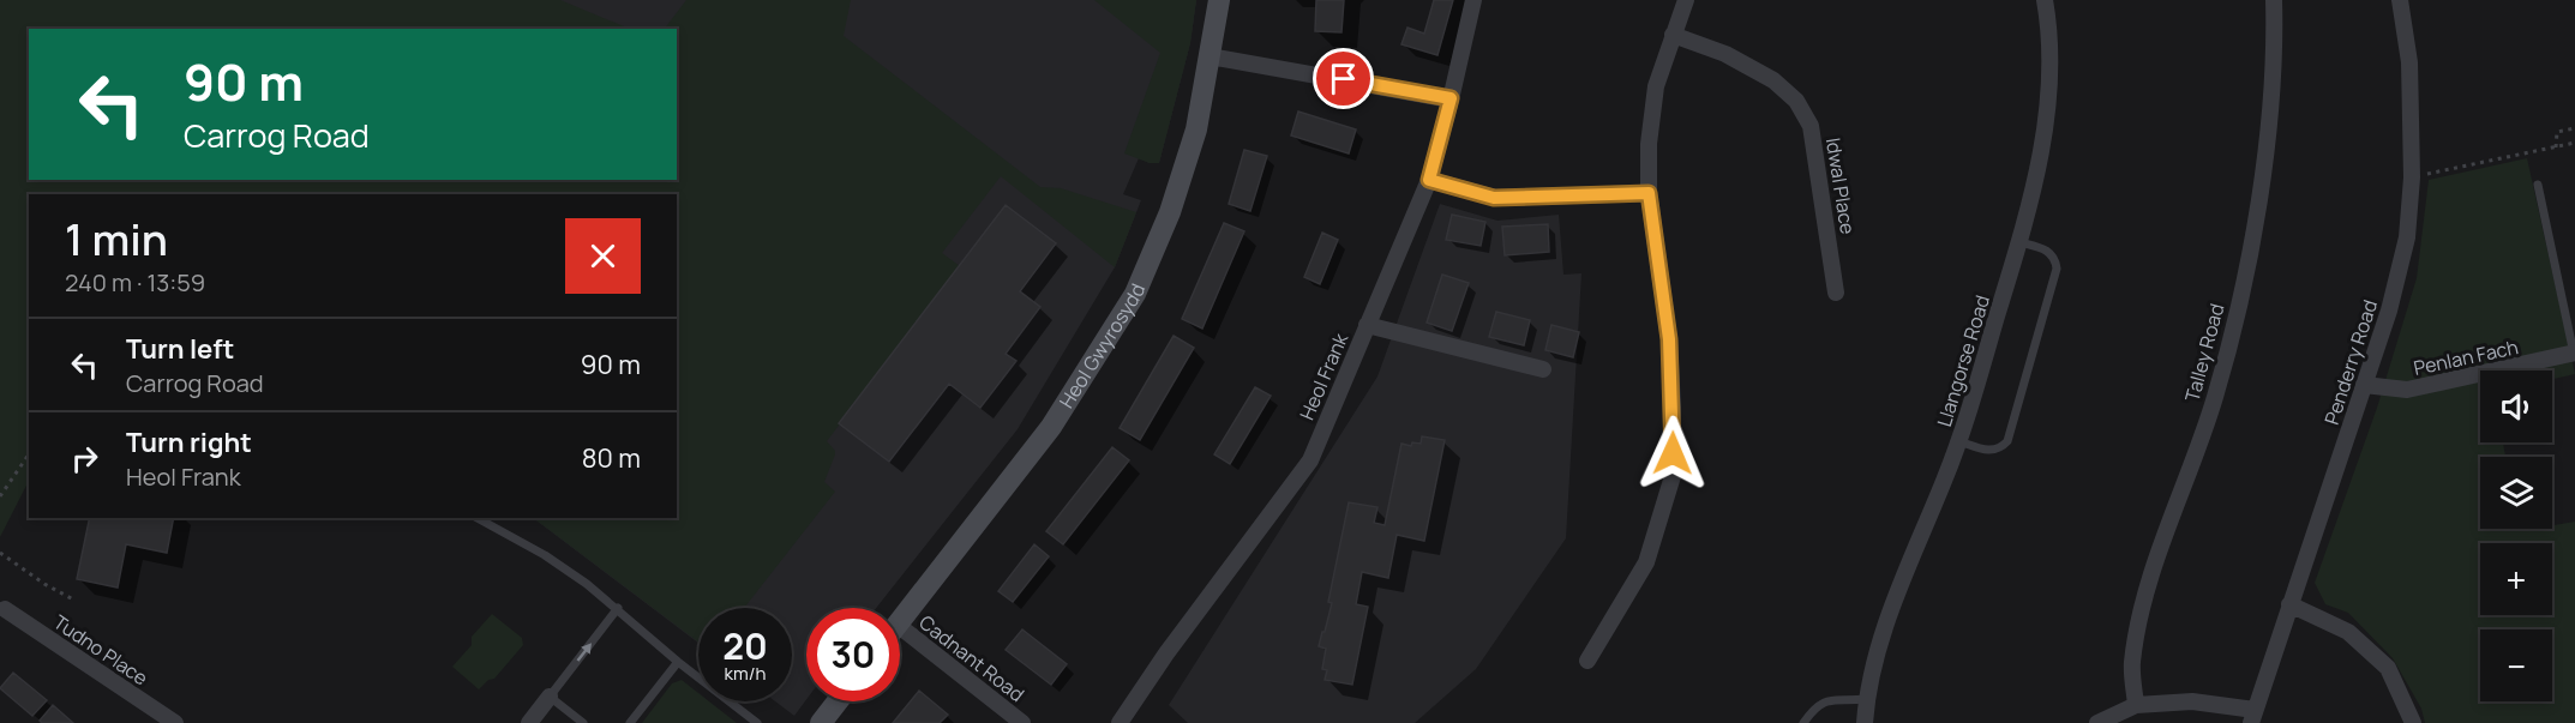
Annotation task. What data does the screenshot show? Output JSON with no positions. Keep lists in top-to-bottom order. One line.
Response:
{"streets":{"street":["Idwal Place","Heol Gwyrosydd","Talley Road","Penlan Fach","Llangorse Road","Penderry Road","Heol Frank","Tudno Place","Cadnant Road"]},"crossings":[["Penlan Fach","Penderry Road"]],"page":{"turn":["90 m","Carrog Road"],"heading":["1 min","240 m · 13:59"],"list":[{"name":"Turn left","note":"Carrog Road","value":"90 m"},{"name":"Turn right","note":"Heol Frank","value":"80 m"}],"map_buttons":["+","−"],"speed":"20 km/h","limit":"30"}}
